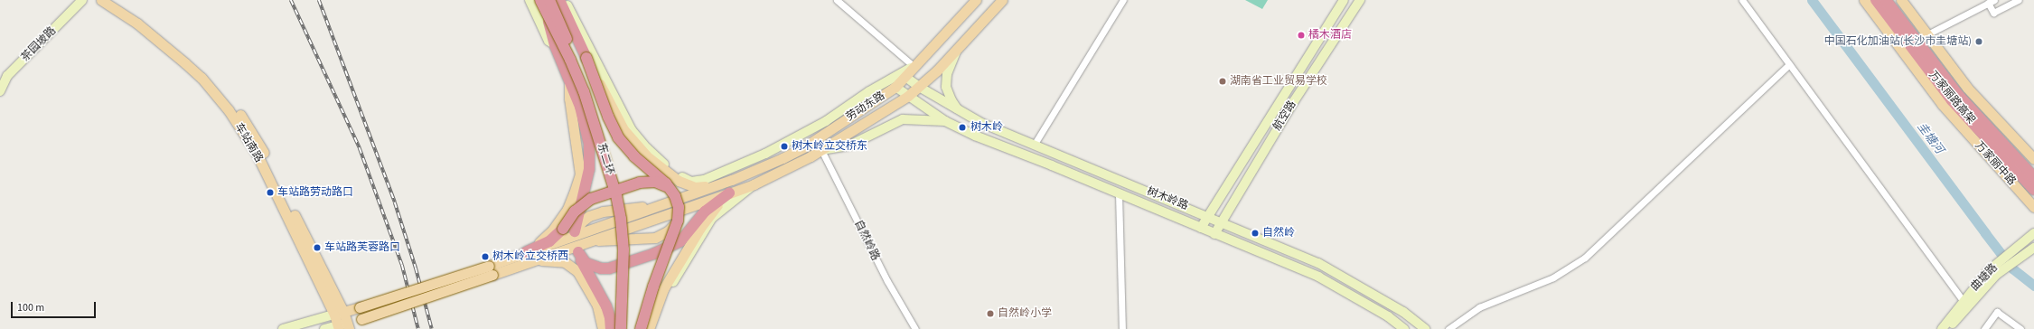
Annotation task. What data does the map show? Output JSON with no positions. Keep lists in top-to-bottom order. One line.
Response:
{"streets":{"highway":["万家丽路高架","东二环"],"main road":["茶园坡路","劳动东路","航空路","车站南路","万家丽中路","树木岭路","曲塘路"],"street":["自然岭路"]},"crossings":[["劳动东路","树木岭路"],["劳动东路","自然岭路"],["航空路","树木岭路"]],"water":["圭塘河"],"places":["橘木酒店","中国石化加油站(长沙市圭塘站)","湖南省工业贸易学校","树木岭","树木岭立交桥东","车站路劳动路口","自然岭","车站路芙蓉路口","树木岭立交桥西","自然岭小学"],"scale_bar":"100 m"}
